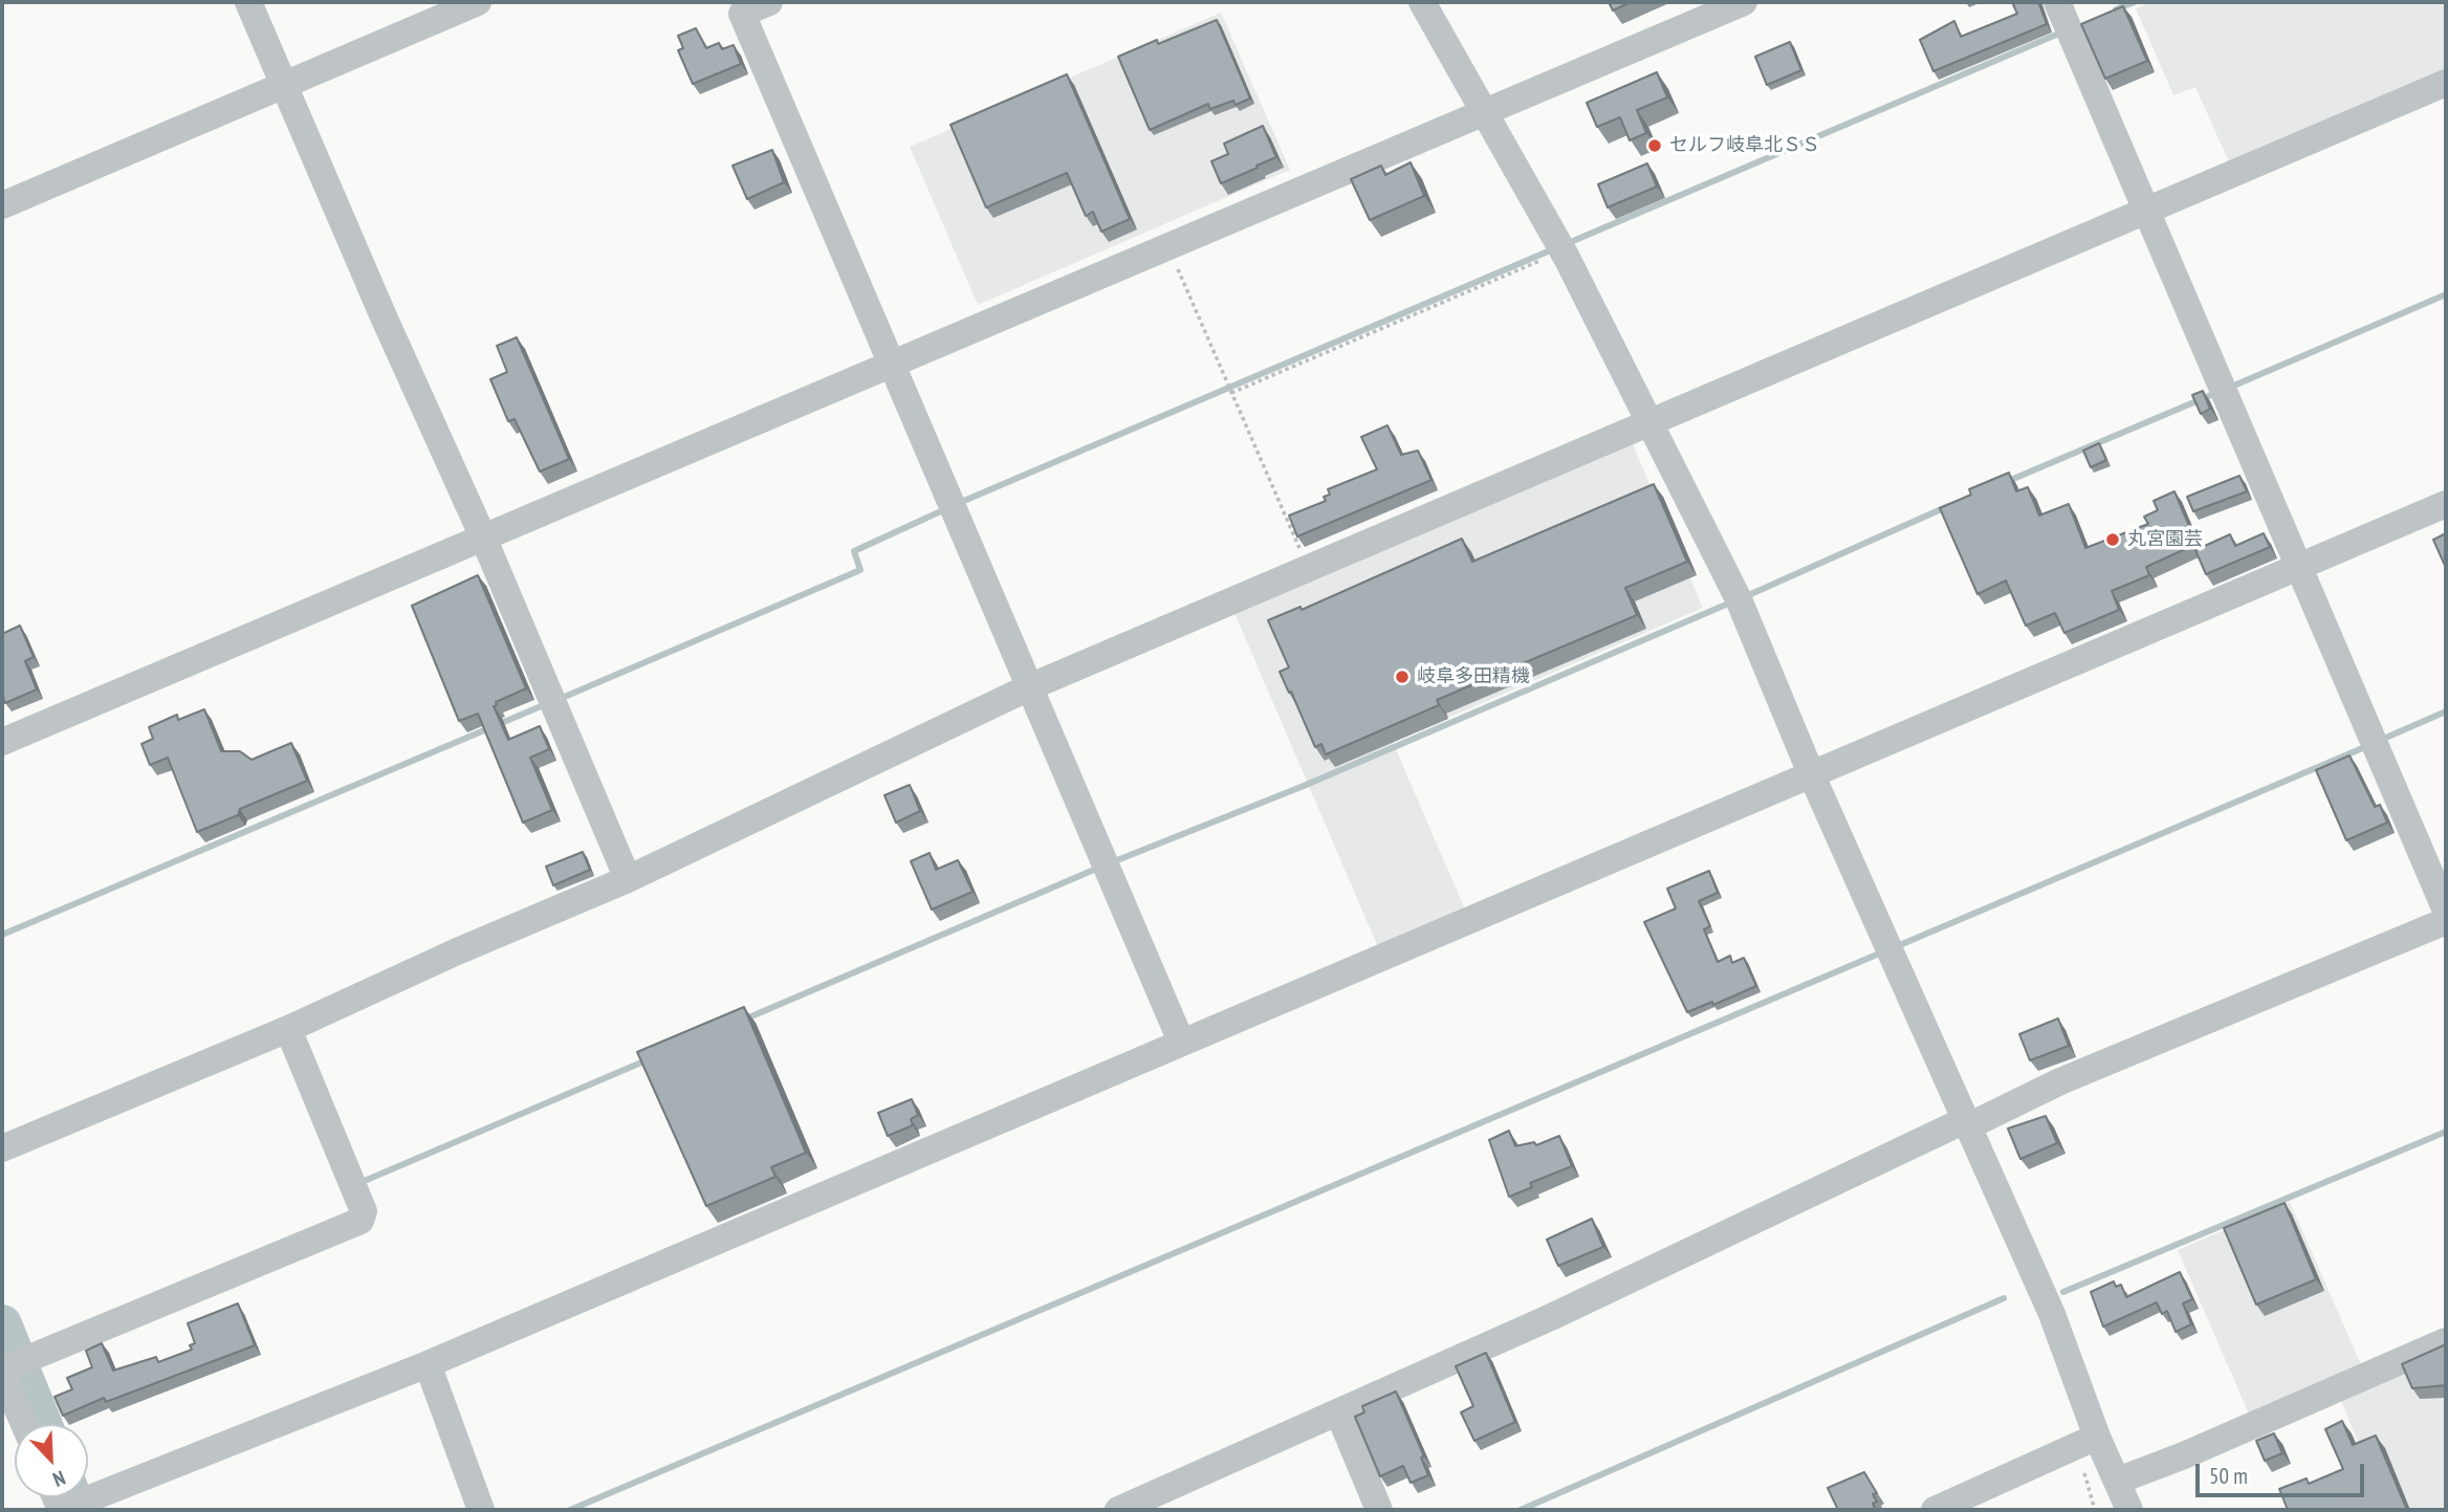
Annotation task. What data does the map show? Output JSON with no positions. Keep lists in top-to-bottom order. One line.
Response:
{"places":["セルフ岐阜北ＳＳ","丸宮園芸","岐阜多田精機"],"scale_bar":"50 m","north":"bottom right"}
